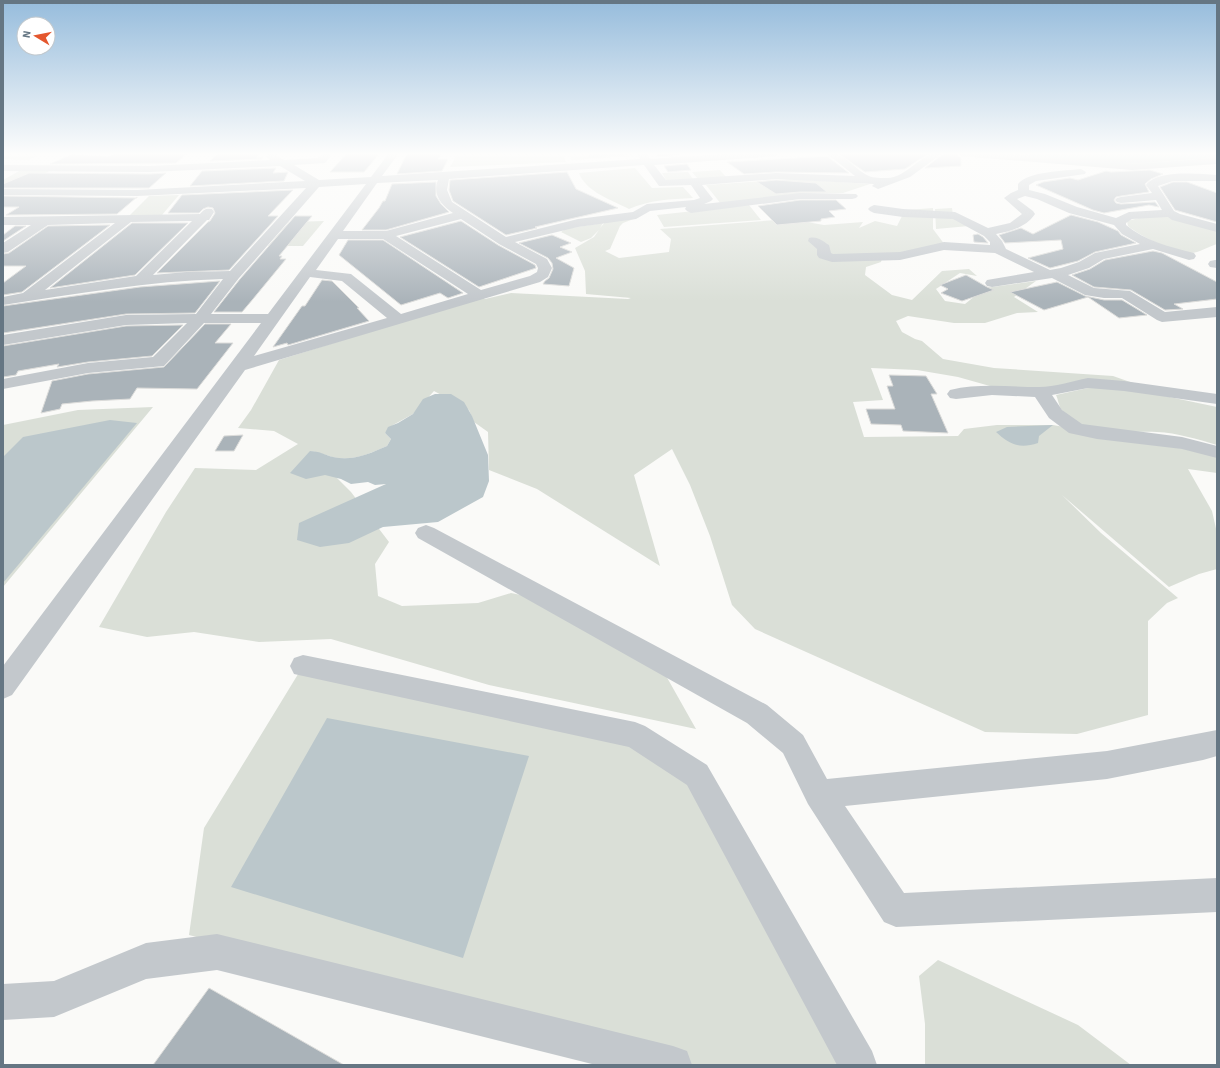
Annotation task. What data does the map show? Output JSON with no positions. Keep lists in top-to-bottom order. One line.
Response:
{"north":"left"}
